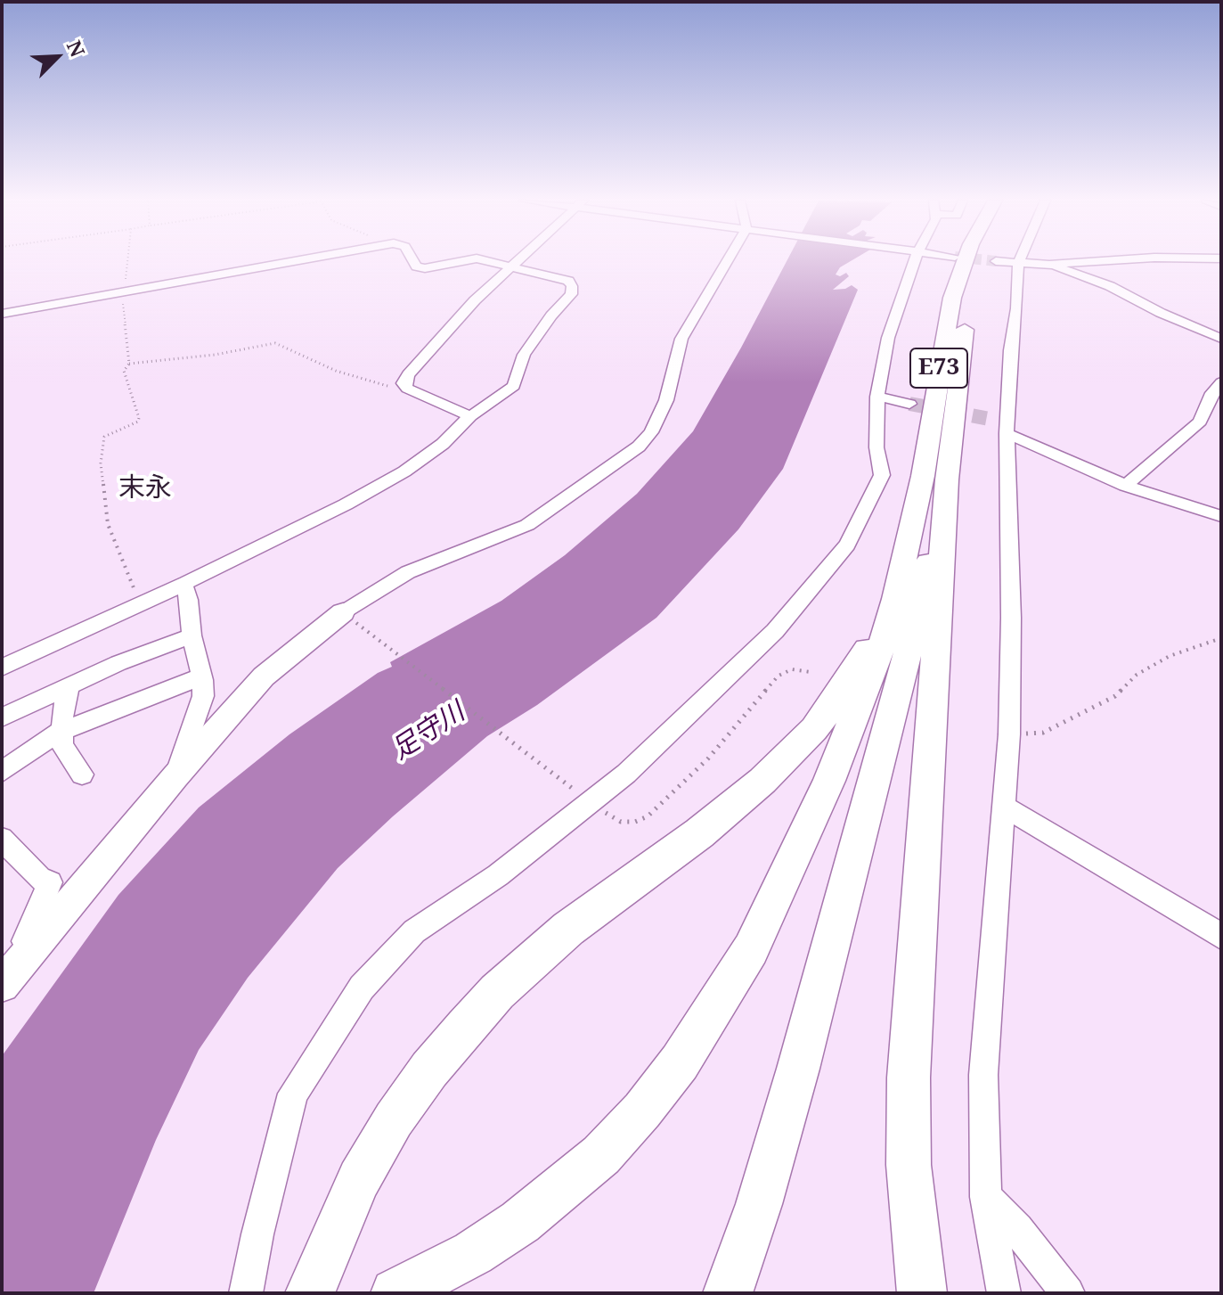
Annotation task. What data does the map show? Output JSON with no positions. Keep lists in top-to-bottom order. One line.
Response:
{"streets":{"highway":["E73"]},"districts":["末永"],"water":["足守川"],"north":"top right"}
